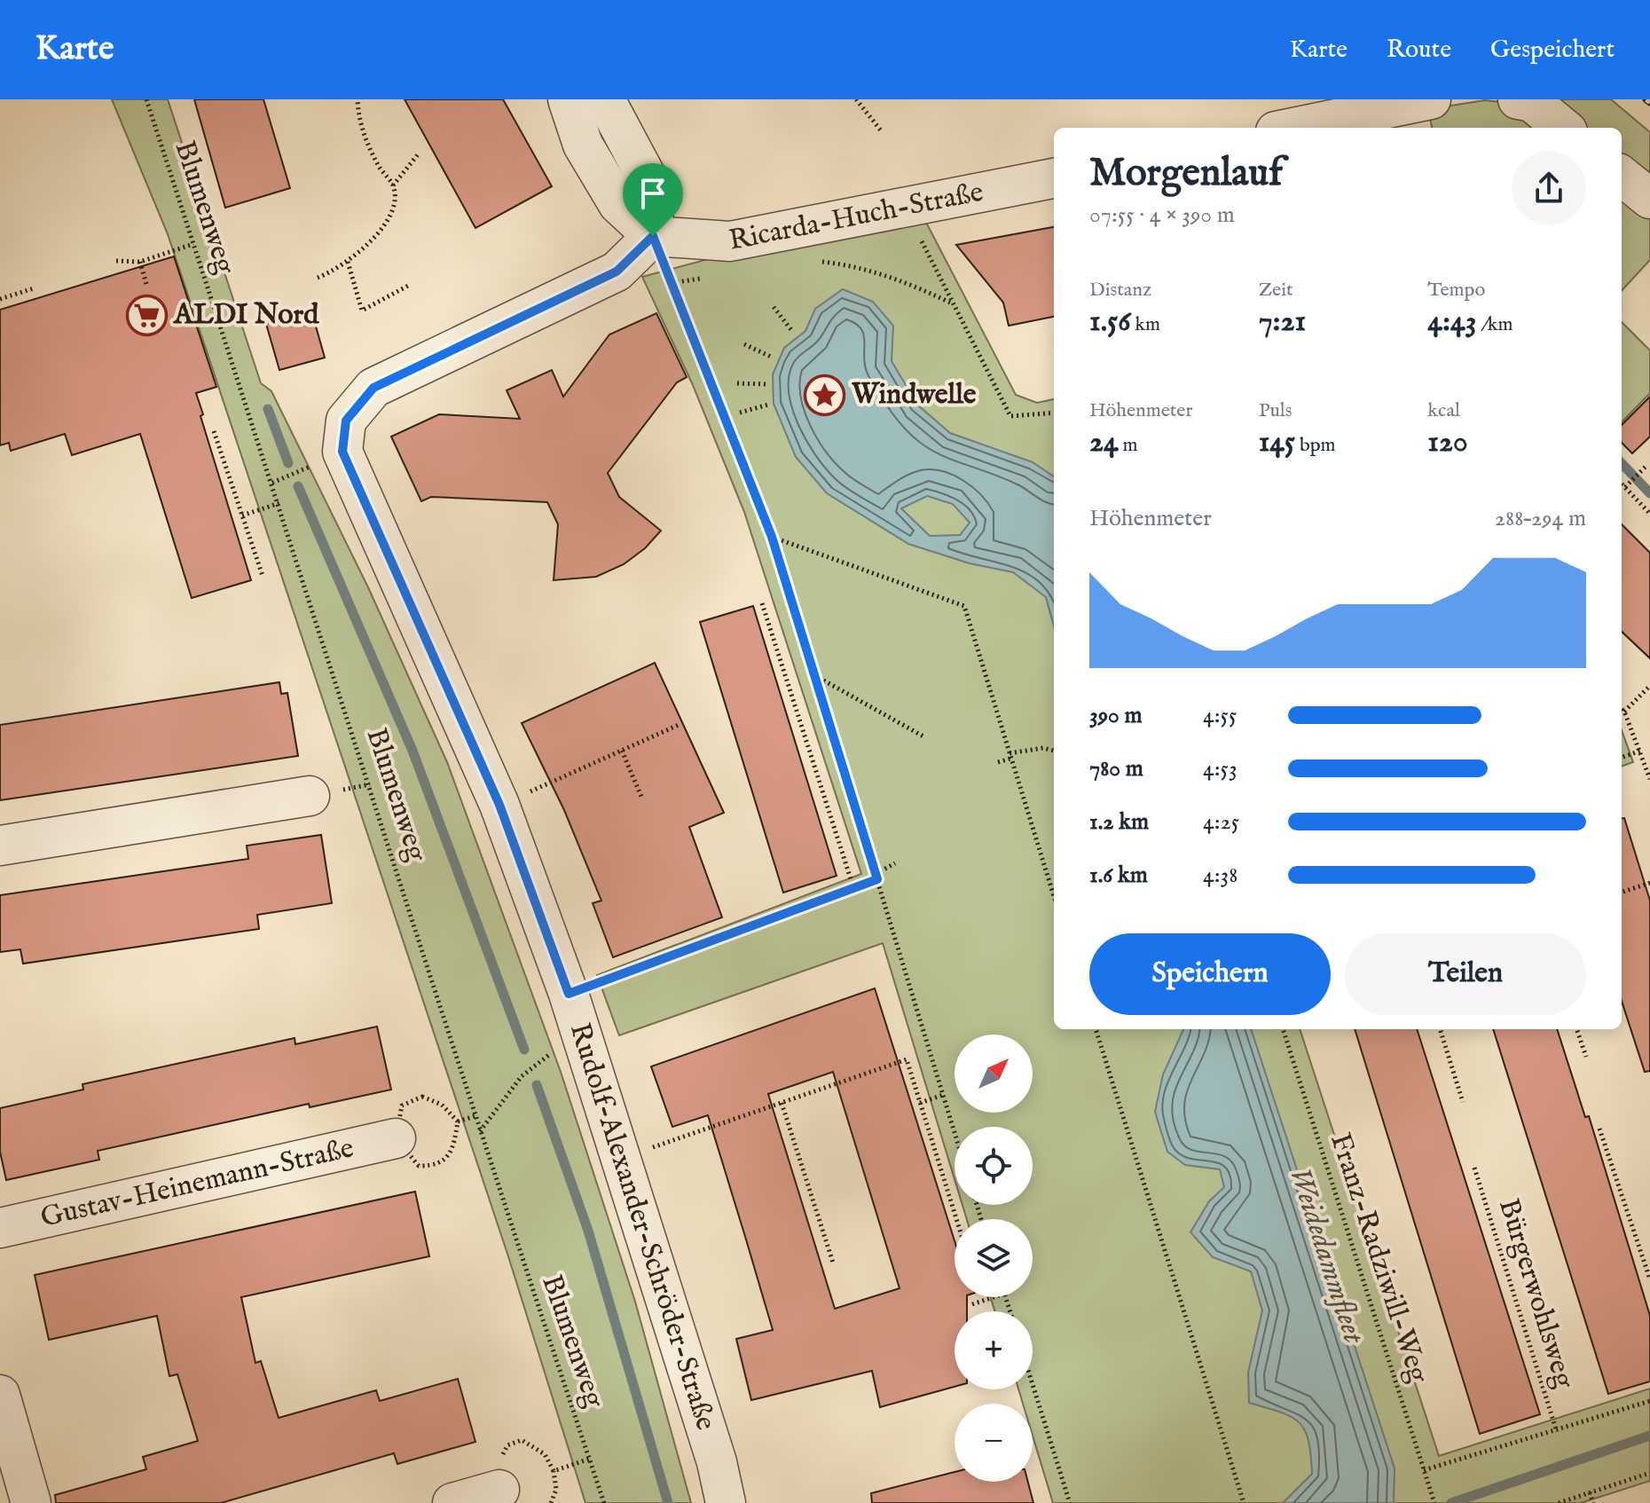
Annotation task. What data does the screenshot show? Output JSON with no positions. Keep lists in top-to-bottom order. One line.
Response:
{"streets":{"street":["Ricarda-Huch-Straße","Gustav-Heinemann-Straße","Rudolf-Alexander-Schröder-Straße"],"path":["Blumenweg","Franz-Radziwill-Weg","Bürgerwohlsweg"]},"crossings":[["Ricarda-Huch-Straße","Rudolf-Alexander-Schröder-Straße"],["Franz-Radziwill-Weg","Bürgerwohlsweg"]],"water":["Weidedammfleet"],"places":{"supermarket":["ALDI Nord"],"place":["Windwelle"]},"north":"top right","page":{"header":"Karte","nav":["Karte","Route","Gespeichert"],"heading":["Morgenlauf","07:55 · 4 × 390 m"],"stats":[["Distanz","1.56 km"],["Zeit","7:21"],["Tempo","4:43 /km"],["Höhenmeter","24 m"],["Puls","145 bpm"],["kcal","120"]],"chart":["Höhenmeter","288–294 m"],"list":[{"name":"390 m","note":"4:55"},{"name":"780 m","note":"4:53"},{"name":"1.2 km","note":"4:25"},{"name":"1.6 km","note":"4:38"}],"buttons":["Speichern","Teilen"],"map_buttons":["+","−"]}}
